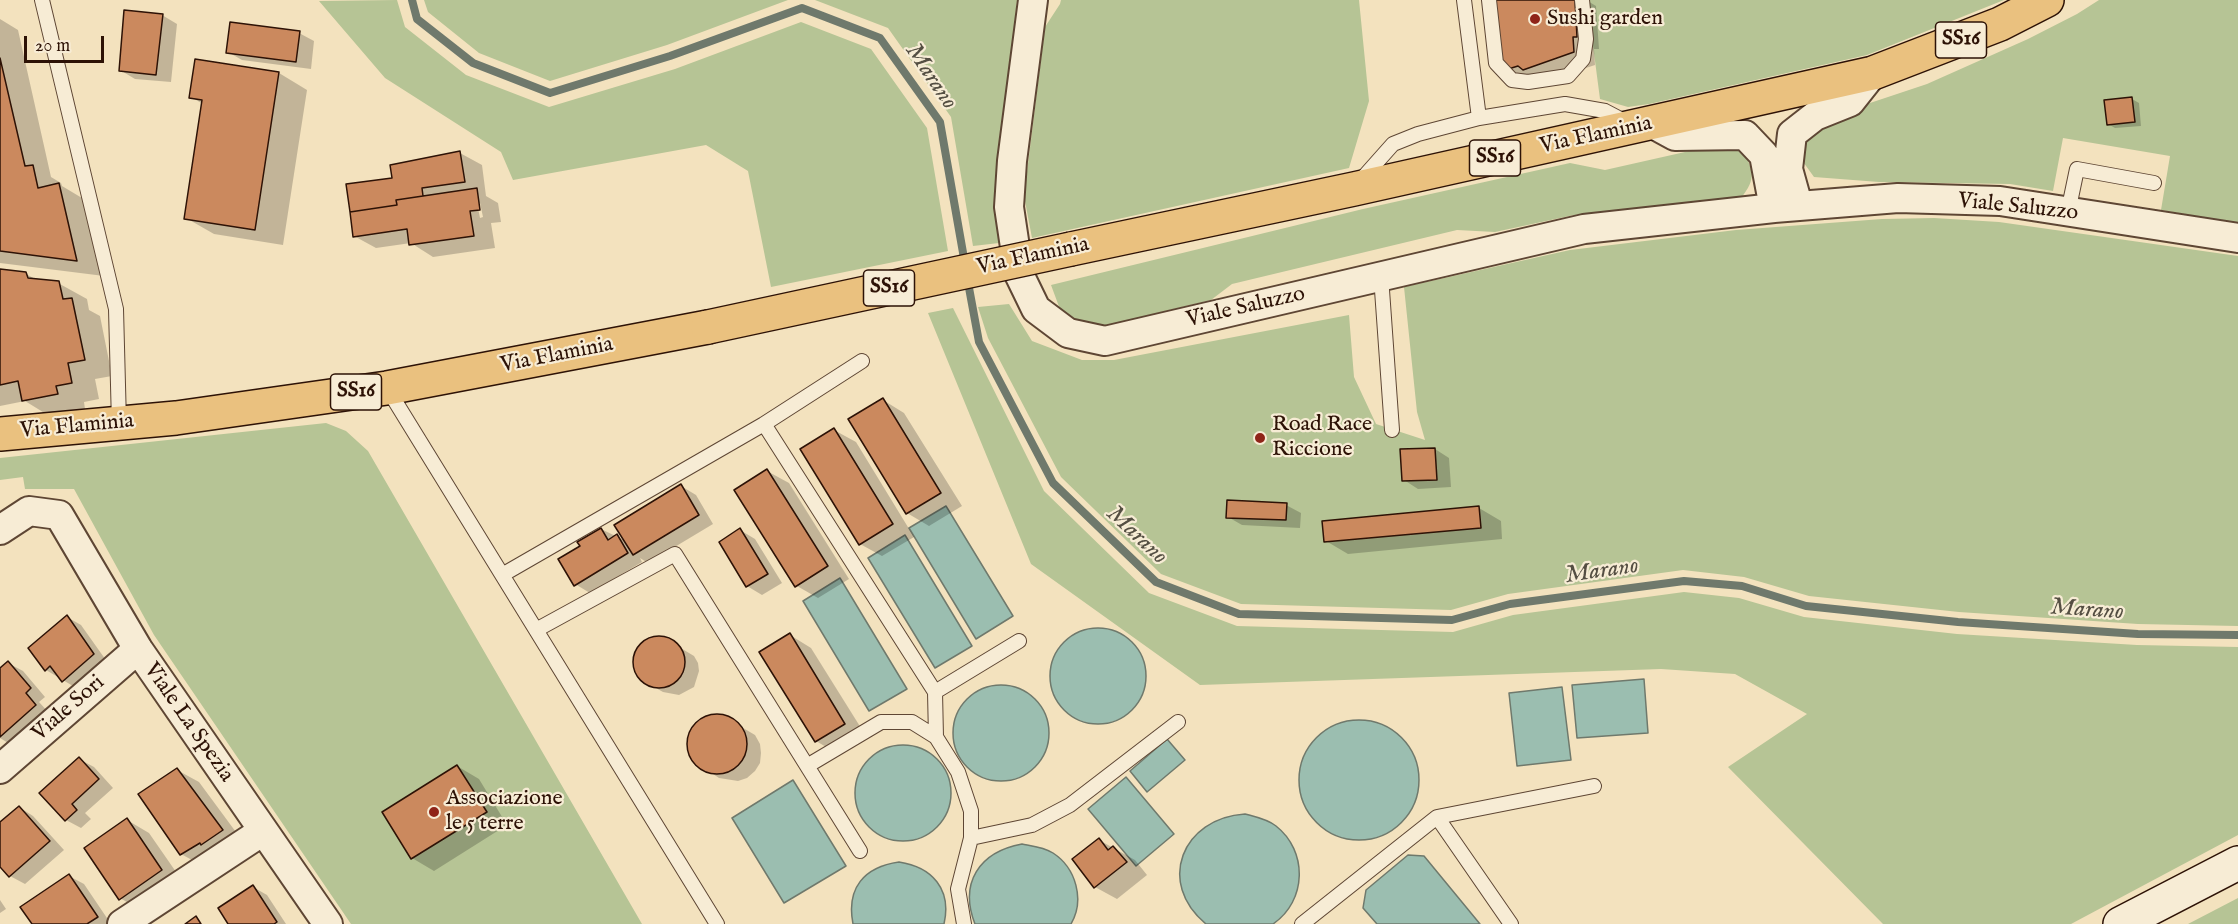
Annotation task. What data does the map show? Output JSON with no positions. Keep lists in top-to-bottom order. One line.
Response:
{"streets":{"main road":["SS16","Via Flaminia"],"street":["Viale Saluzzo","Viale Sori","Viale La Spezia"]},"crossings":[["Viale Sori","Viale La Spezia"]],"water":["Marano"],"places":["Sushi garden","Road Race Riccione","Associazione le 5 terre"],"scale_bar":"20 m"}
